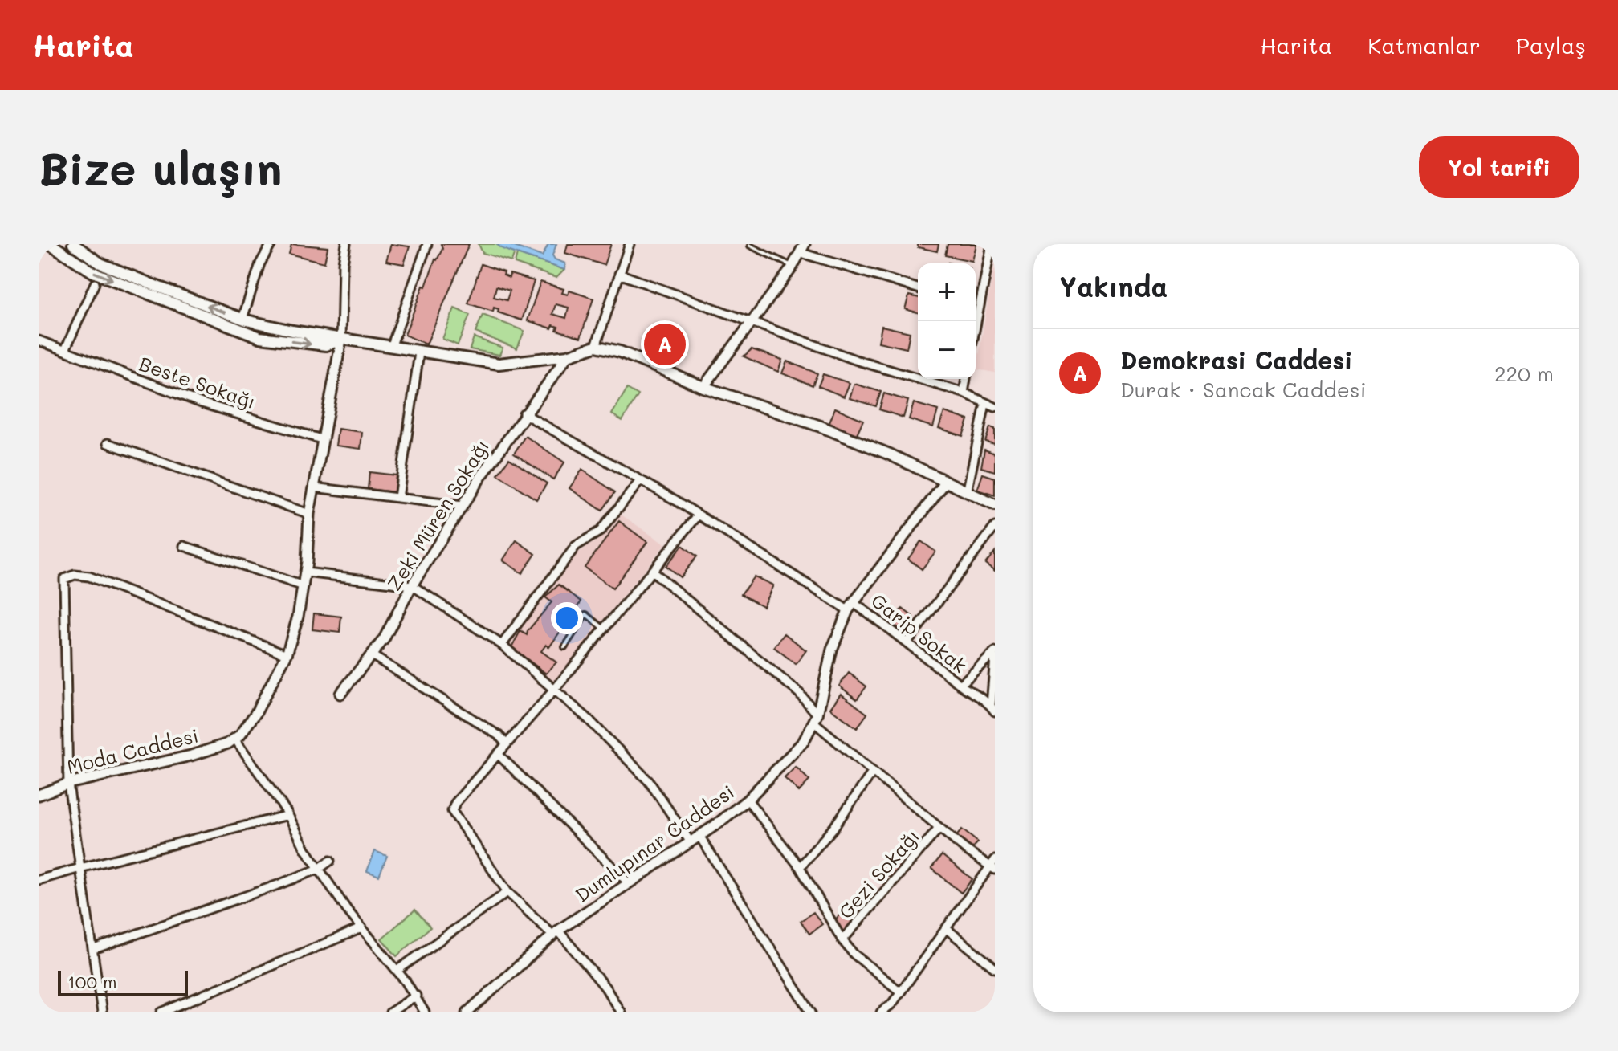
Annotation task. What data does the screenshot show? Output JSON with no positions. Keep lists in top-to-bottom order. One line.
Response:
{"streets":{"street":["Beste Sokağı","Zeki Müren Sokağı","Garip Sokak","Moda Caddesi","Dumlupınar Caddesi","Gezi Sokağı"]},"crossings":[["Zeki Müren Sokağı","Garip Sokak"],["Garip Sokak","Dumlupınar Caddesi"]],"scale_bar":"100 m","page":{"header":"Harita","nav":["Harita","Katmanlar","Paylaş"],"buttons":"Yol tarifi","title":"Bize ulaşın","heading":"Yakında","map_buttons":["+","−"],"pins":"A","list":[{"mark":"A","name":"Demokrasi Caddesi","note":"Durak · Sancak Caddesi","value":"220 m"}],"scale":"100 m"}}
